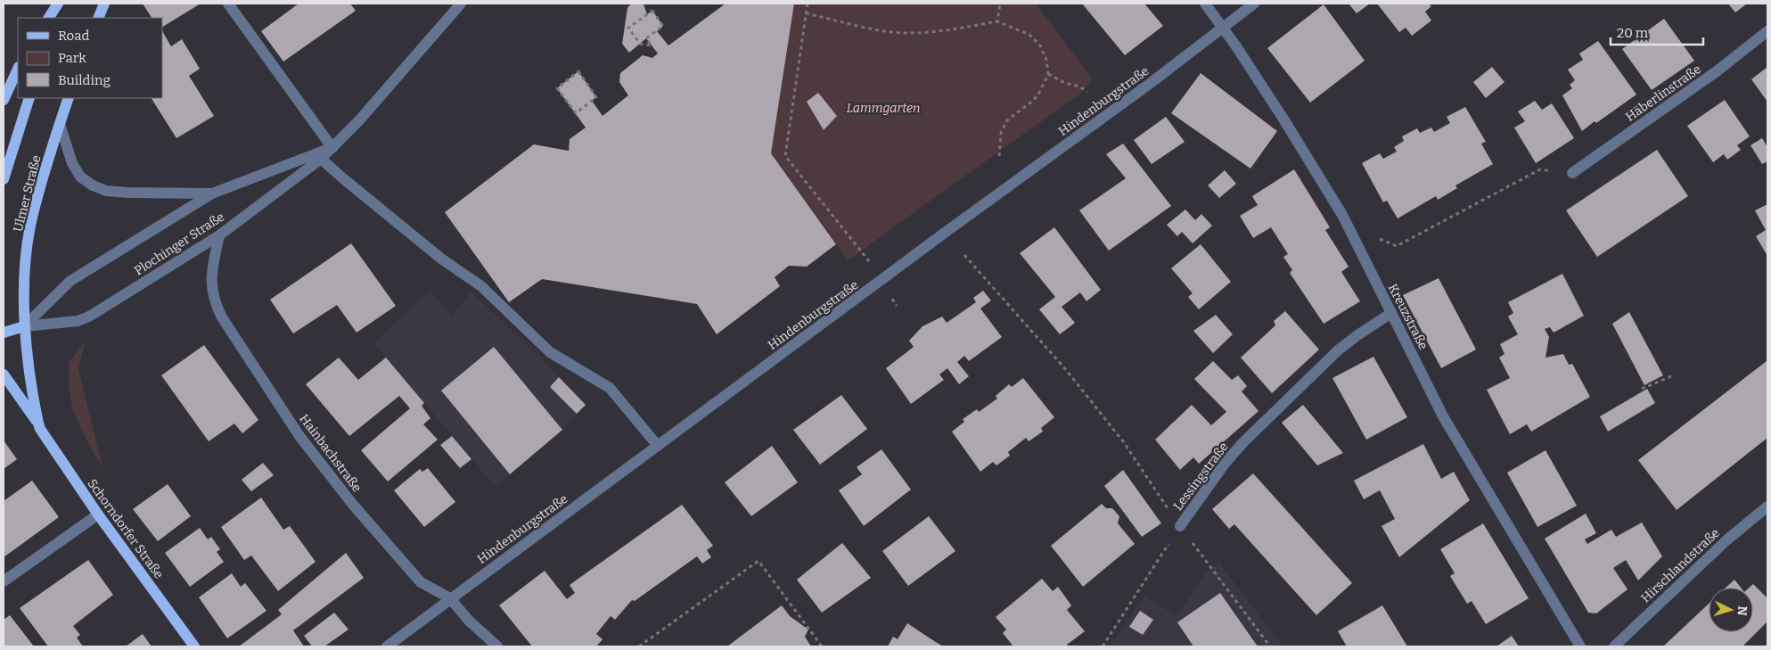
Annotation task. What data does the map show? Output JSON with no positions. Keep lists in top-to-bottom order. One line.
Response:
{"streets":{"main road":["Ulmer Straße","Plochinger Straße","Schorndorfer Straße"],"street":["Häberlinstraße","Hindenburgstraße","Kreuzstraße","Hainbachstraße","Lessingstraße","Hirschlandstraße"]},"crossings":[["Hindenburgstraße","Kreuzstraße"],["Hindenburgstraße","Hainbachstraße"],["Ulmer Straße","Plochinger Straße"],["Ulmer Straße","Schorndorfer Straße"],["Plochinger Straße","Hainbachstraße"],["Plochinger Straße","Schorndorfer Straße"],["Kreuzstraße","Lessingstraße"]],"parks":["Lammgarten"],"legend":["Road","Park","Building"],"scale_bar":"20 m","north":"right"}
